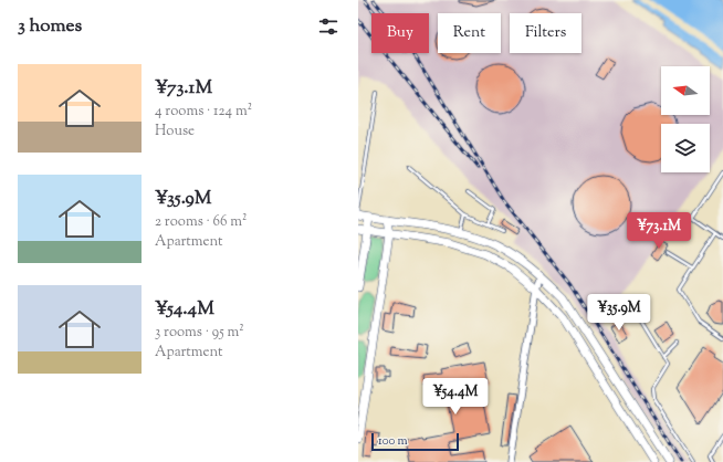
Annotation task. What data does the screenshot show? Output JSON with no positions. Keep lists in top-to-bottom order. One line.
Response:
{"scale_bar":"100 m","north":"left","page":{"heading":"3 homes","chip":["Buy","Rent","Filters"],"list":[{"name":"¥73.1M","note":"4 rooms · 124 m² · House"},{"name":"¥35.9M","note":"2 rooms · 66 m² · Apartment"},{"name":"¥54.4M","note":"3 rooms · 95 m² · Apartment"}],"price":["¥73.1M","¥35.9M","¥54.4M"],"scale":"100 m"}}
